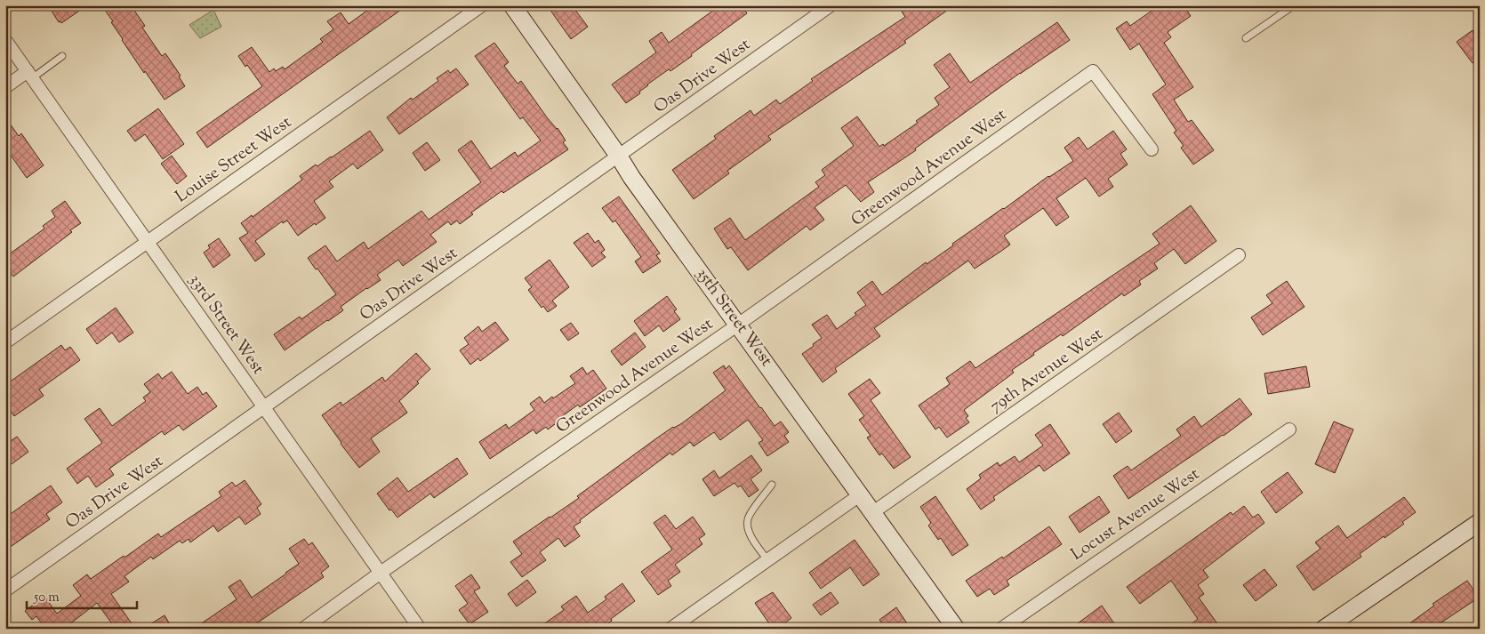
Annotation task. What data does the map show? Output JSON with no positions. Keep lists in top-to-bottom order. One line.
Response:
{"streets":{"street":["Oas Drive West","Louise Street West","Greenwood Avenue West","35th Street West","33rd Street West","79th Avenue West","Locust Avenue West"]},"crossings":[["Oas Drive West","35th Street West"],["Oas Drive West","33rd Street West"],["Louise Street West","33rd Street West"],["Greenwood Avenue West","35th Street West"],["Greenwood Avenue West","33rd Street West"],["35th Street West","79th Avenue West"]],"scale_bar":"50 m"}
